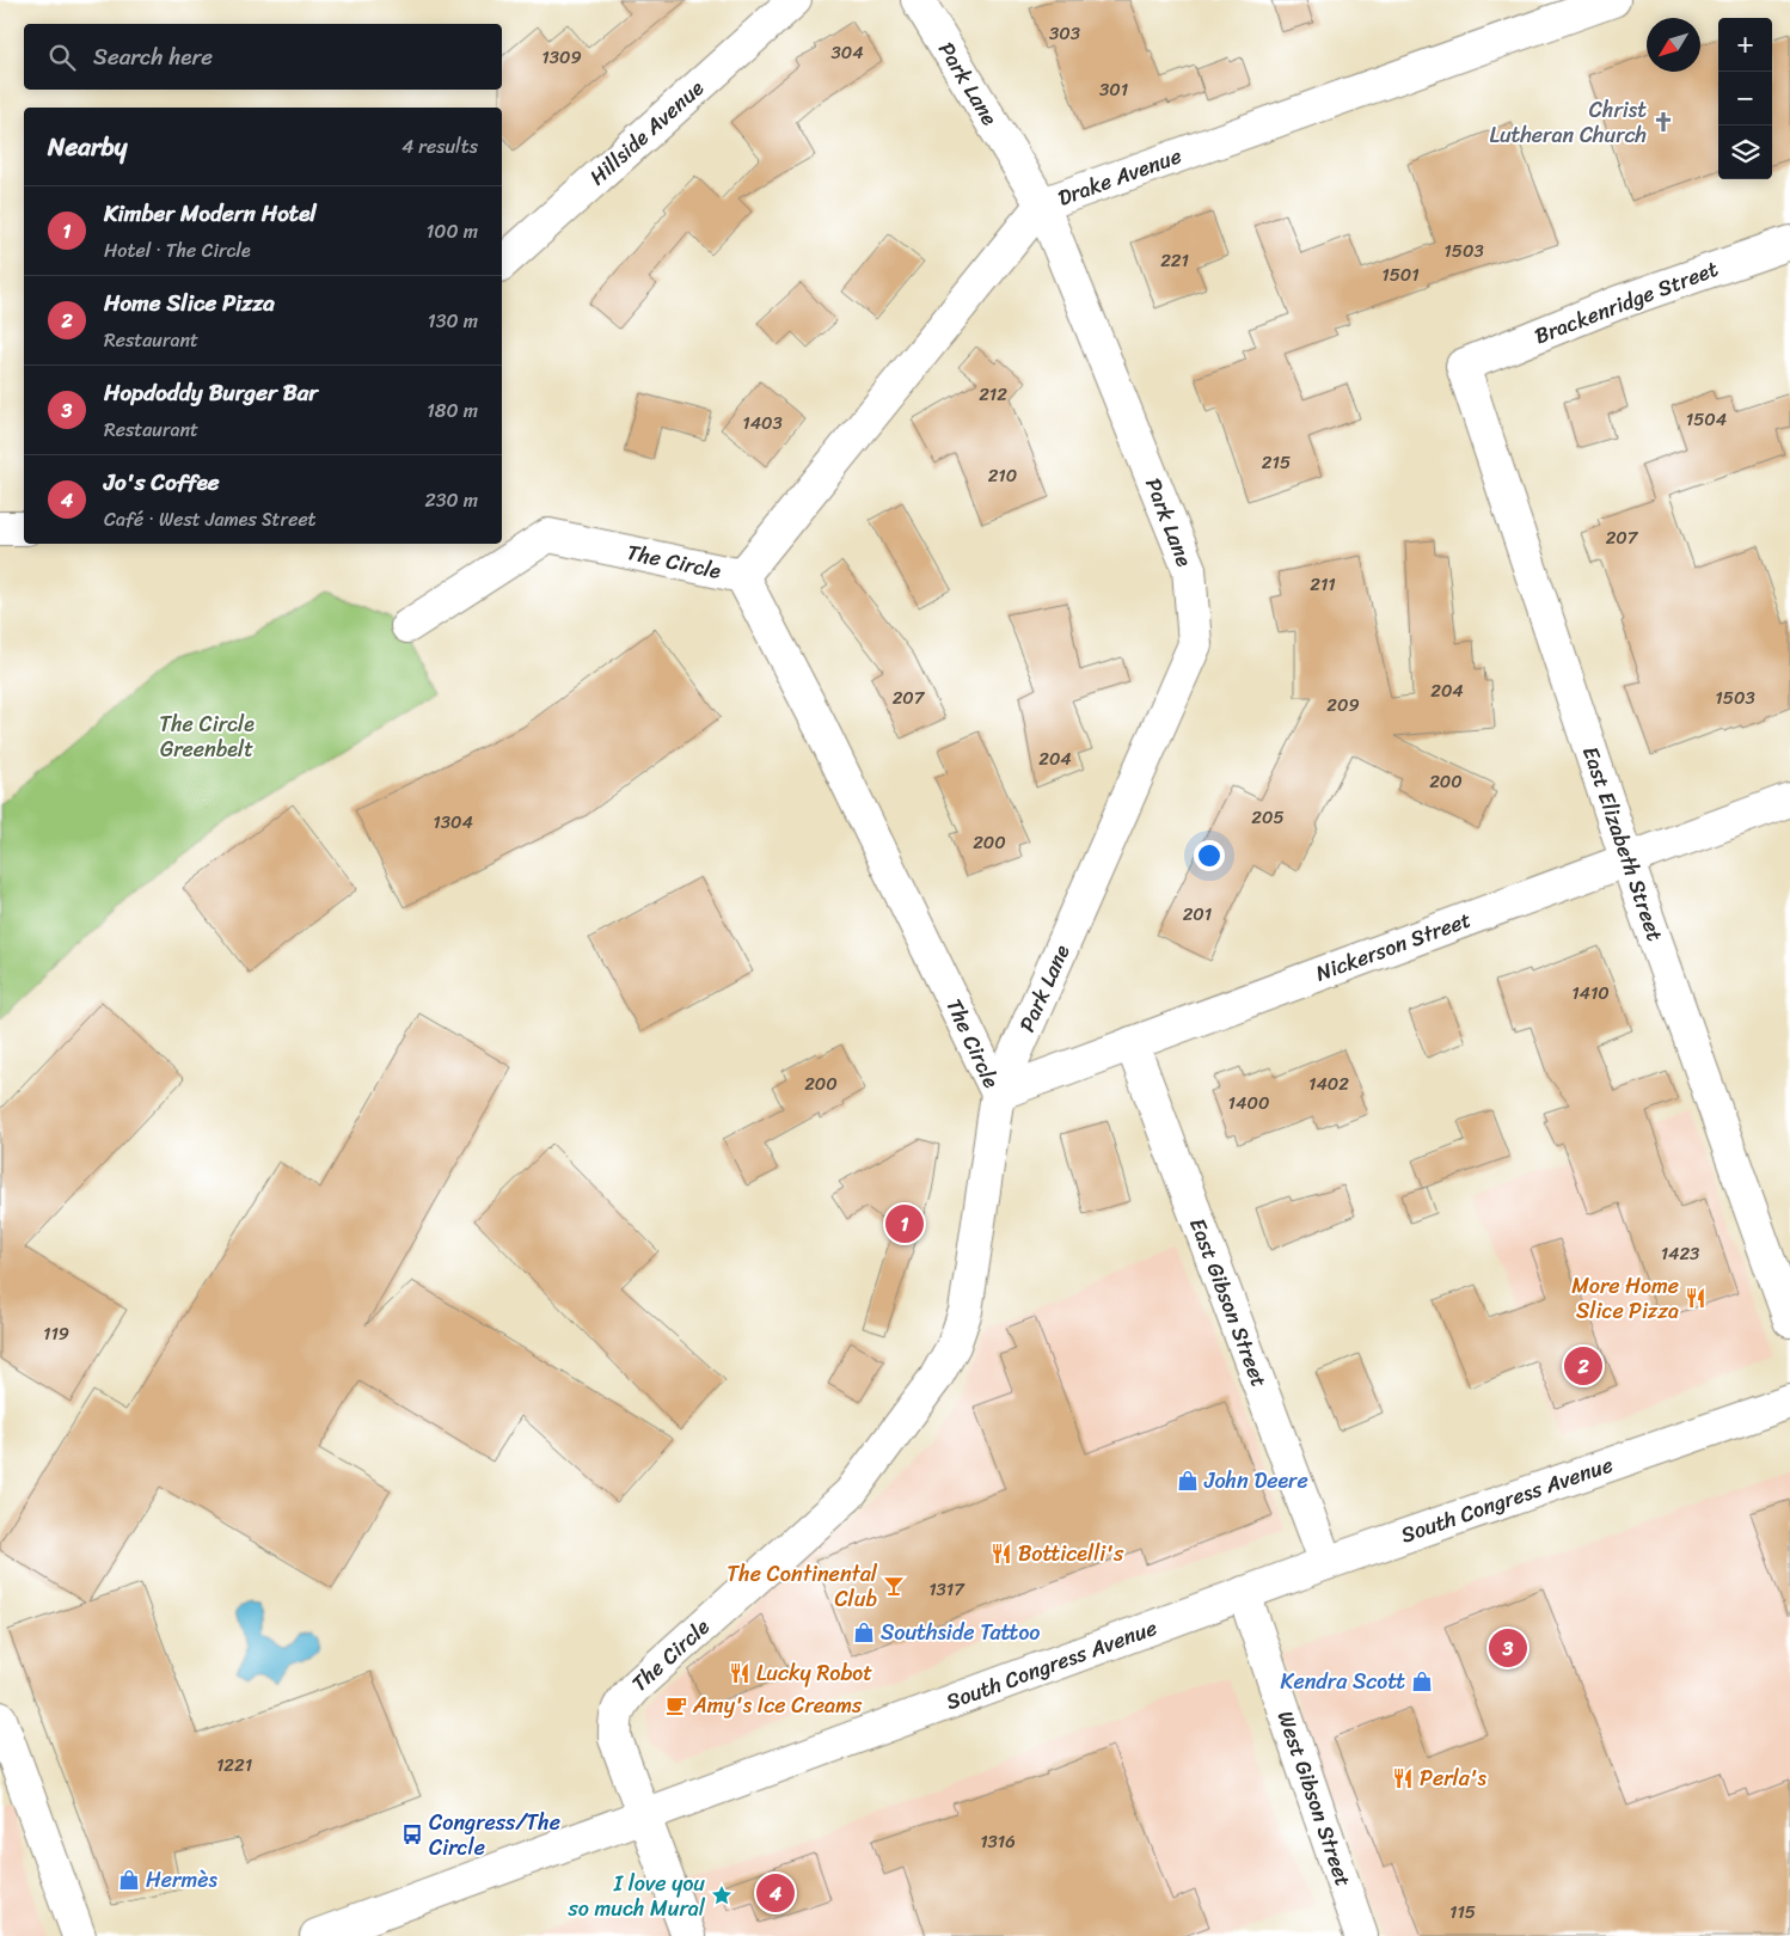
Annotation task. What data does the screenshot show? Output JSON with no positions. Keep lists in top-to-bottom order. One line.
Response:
{"streets":{"street":["Park Lane","Hillside Avenue","Drake Avenue","Brackenridge Street","The Circle","East Elizabeth Street","Nickerson Street","East Gibson Street","South Congress Avenue","West Gibson Street"]},"crossings":[["Park Lane","Drake Avenue"],["Park Lane","The Circle"],["Park Lane","Nickerson Street"],["Drake Avenue","The Circle"],["Brackenridge Street","East Elizabeth Street"],["The Circle","Nickerson Street"],["The Circle","South Congress Avenue"],["East Elizabeth Street","Nickerson Street"],["Nickerson Street","East Gibson Street"],["East Gibson Street","South Congress Avenue"],["South Congress Avenue","West Gibson Street"]],"parks":["The Circle Greenbelt"],"places":{"church":["Christ Lutheran Church"],"restaurant":["More Home Slice Pizza","Botticelli's","Lucky Robot","Perla's"],"shop":["John Deere","Southside Tattoo","Kendra Scott","Hermès"],"bar":["The Continental Club"],"cafe":["Amy's Ice Creams"],"bus stop":["Congress/The Circle"],"place":["I love you so much Mural"]},"house_numbers":["303","304","1309","301","1503","221","1501","212","1504","1403","215","210","207","211","204","207","1503","209","204","200","205","1304","200","201","1410","200","1402","1400","1423","119","1317","1221","1316","115"],"north":"bottom left","page":{"map_buttons":["+","−"],"search":"Search here","heading":["Nearby","4 results"],"list":[{"mark":"1","name":"Kimber Modern Hotel","note":"Hotel · The Circle","value":"100 m"},{"mark":"2","name":"Home Slice Pizza","note":"Restaurant","value":"130 m"},{"mark":"3","name":"Hopdoddy Burger Bar","note":"Restaurant","value":"180 m"},{"mark":"4","name":"Jo's Coffee","note":"Café · West James Street","value":"230 m"}],"pins":["1","2","3","4"]}}
